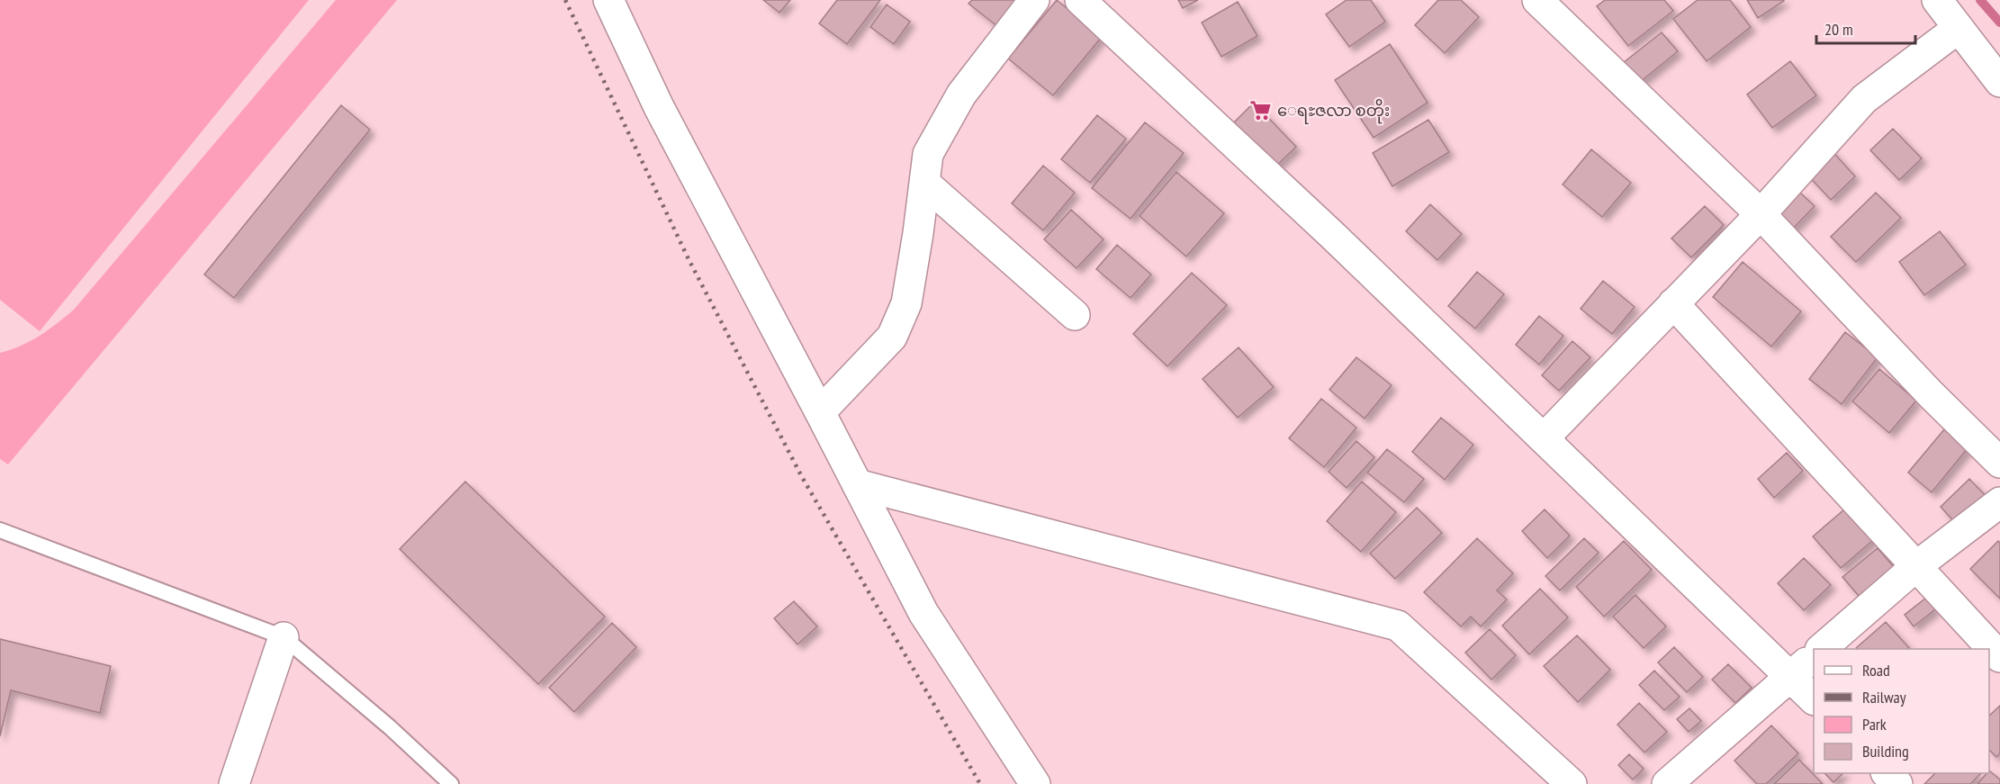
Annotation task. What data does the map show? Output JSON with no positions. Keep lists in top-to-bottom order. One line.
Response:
{"places":{"supermarket":["ေရႊဇလာ စတိုး"]},"legend":["Road","Railway","Park","Building"],"scale_bar":"20 m"}
